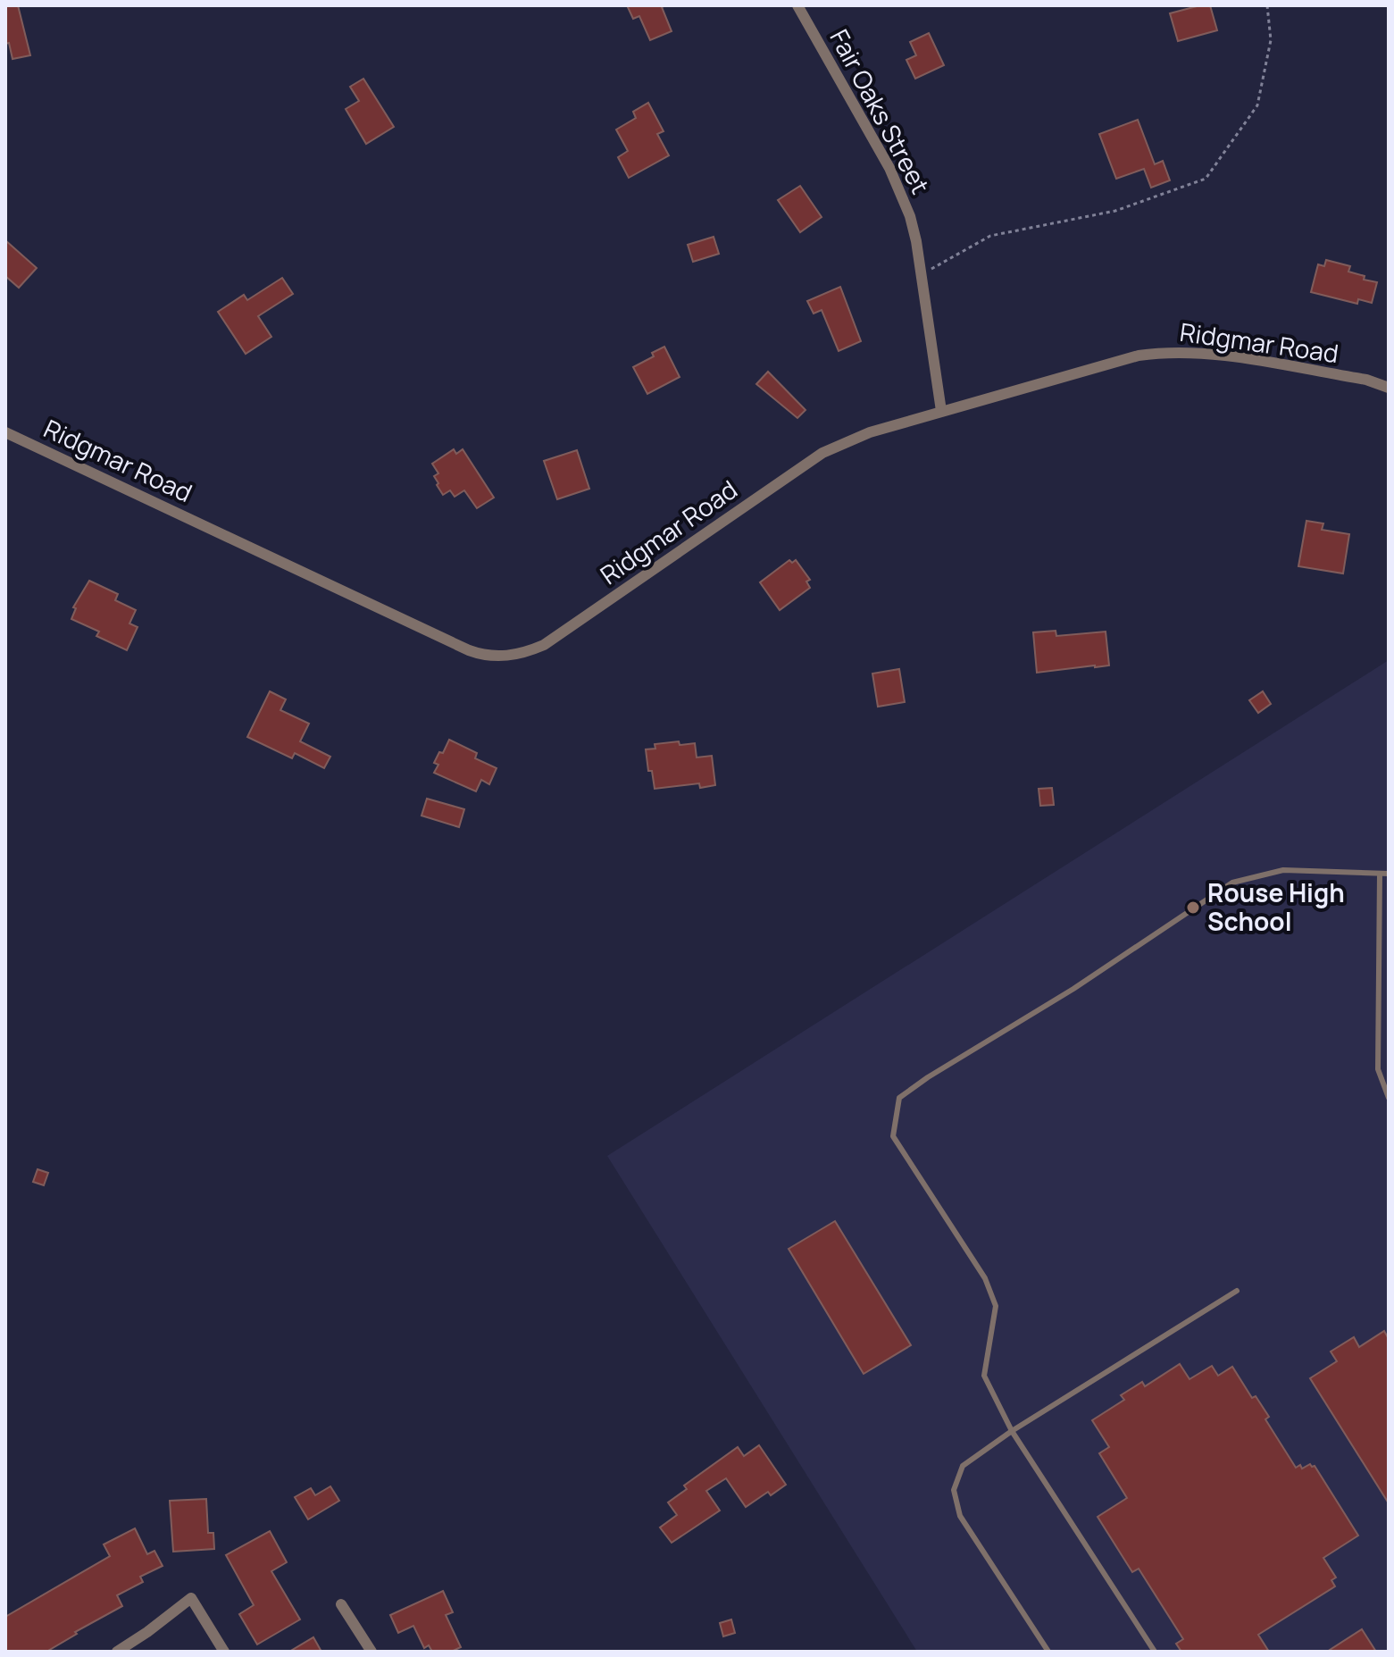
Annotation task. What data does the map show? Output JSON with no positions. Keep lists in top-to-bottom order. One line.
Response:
{"streets":{"street":["Fair Oaks Street","Ridgmar Road"]},"crossings":[["Fair Oaks Street","Ridgmar Road"]],"places":["Rouse High School"]}
